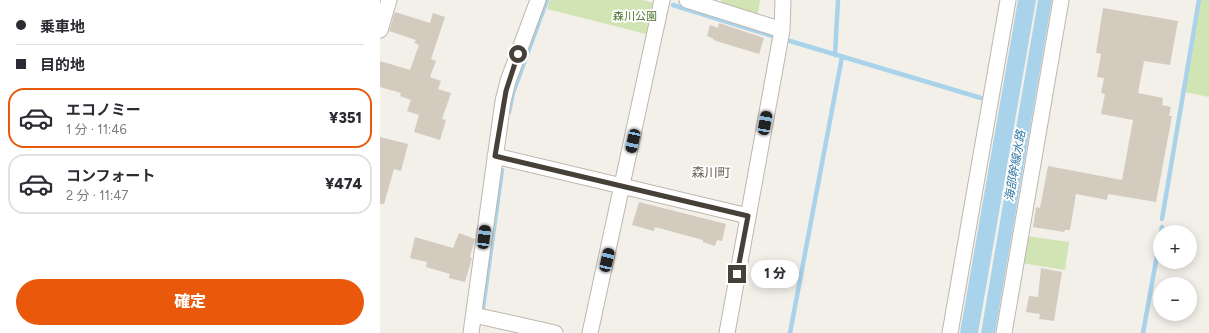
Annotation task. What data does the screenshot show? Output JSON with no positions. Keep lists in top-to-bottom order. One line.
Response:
{"districts":["森川町"],"water":["海部幹線水路"],"parks":["森川公園"],"page":{"banner":["乗車地","目的地"],"list":[{"name":"エコノミー","note":"1 分 · 11:46","value":"¥351"},{"name":"コンフォート","note":"2 分 · 11:47","value":"¥474"}],"map_buttons":["+","−"],"bubble":"1 分","buttons":"確定"}}
